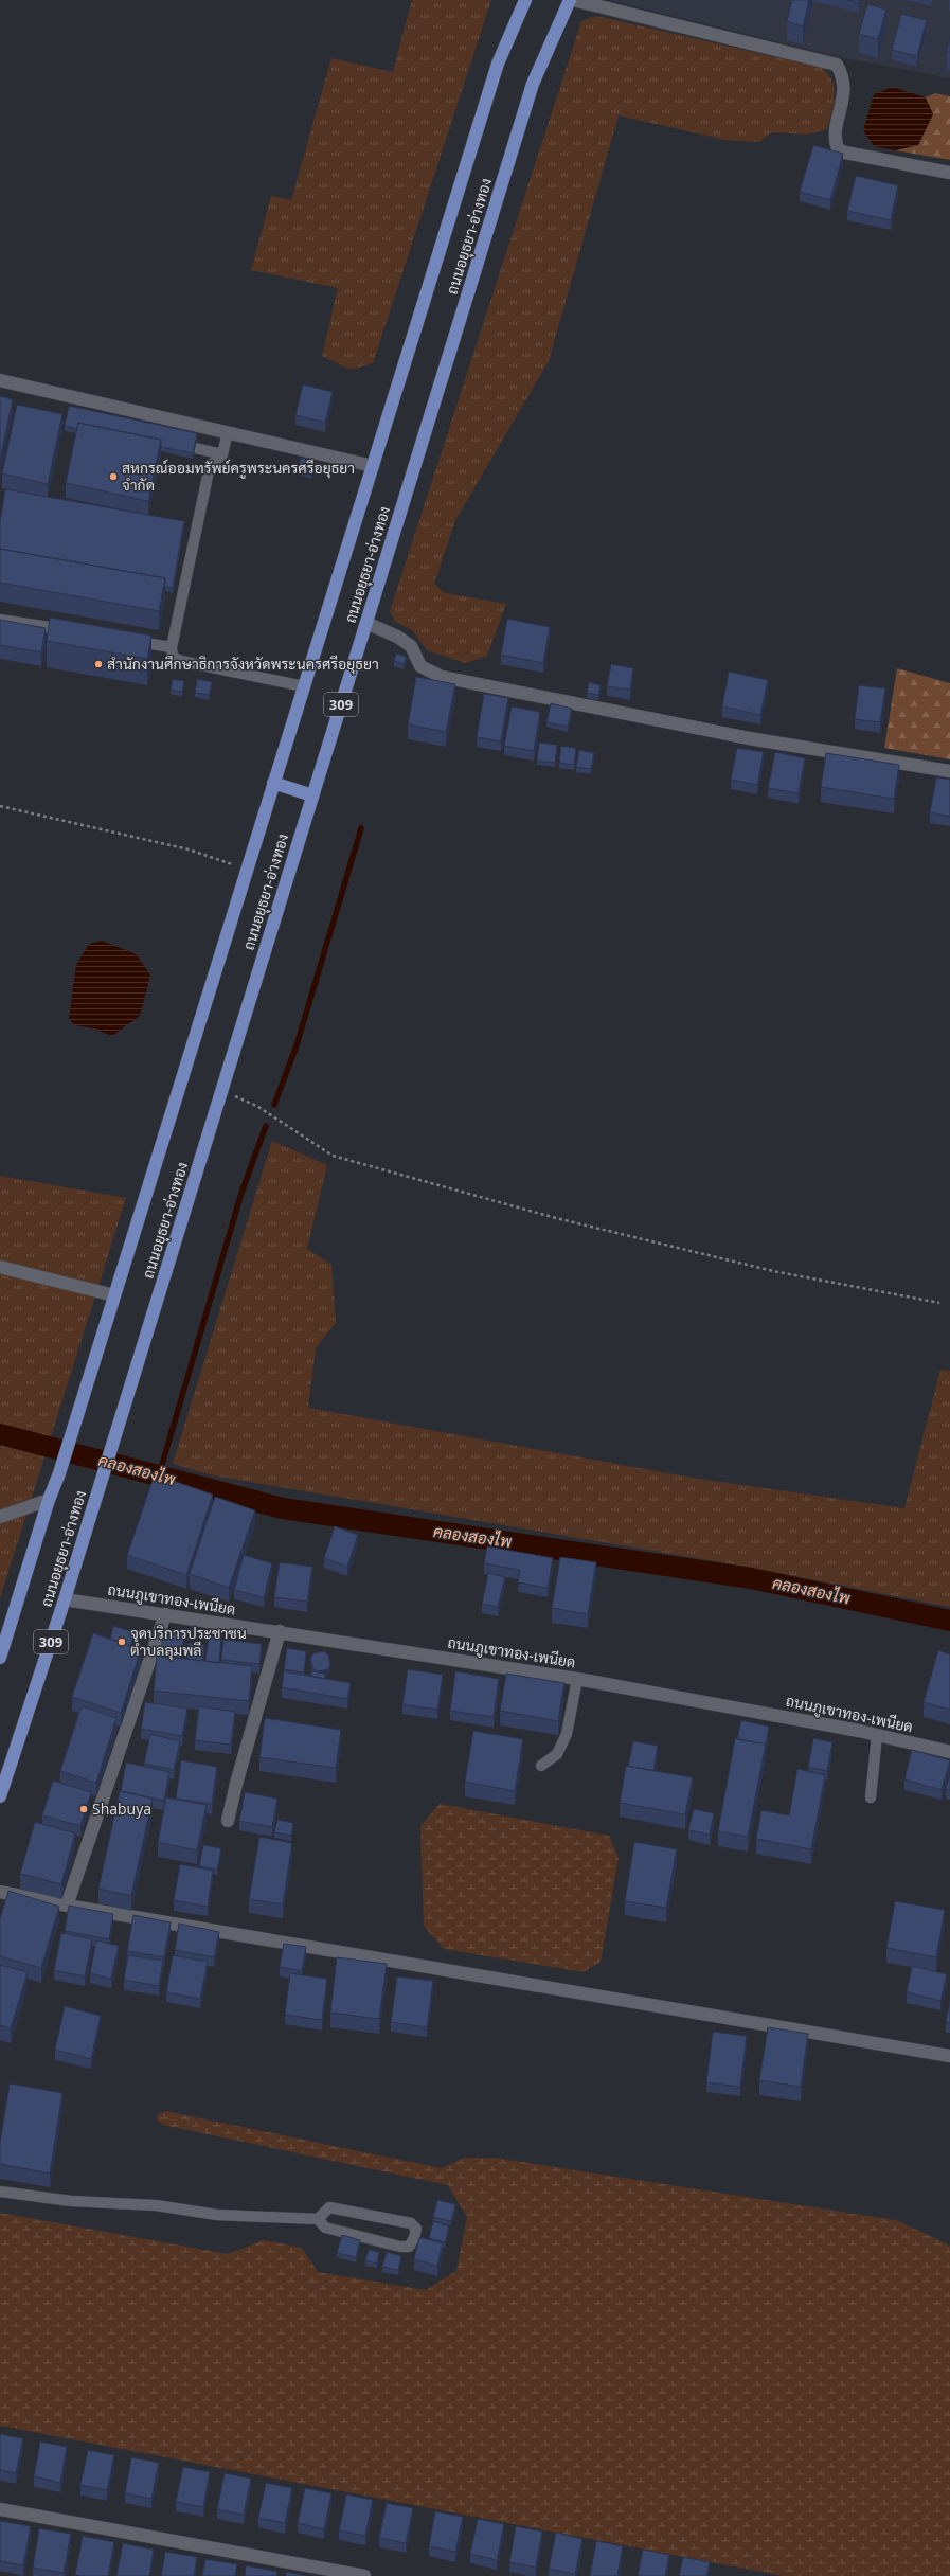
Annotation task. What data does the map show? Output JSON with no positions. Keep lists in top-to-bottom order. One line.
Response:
{"streets":{"main road":["ถนนอยุธยา-อ่างทอง","309"],"street":["ถนนภูเขาทอง-เพนียด"]},"crossings":[["ถนนอยุธยา-อ่างทอง","ถนนภูเขาทอง-เพนียด"]],"water":["คลองสองไพ"],"places":["สหกรณ์ออมทรัพย์ครูพระนครศรีอยุธยา จำกัด","สำนักงานศึกษาธิการจังหวัดพระนครศรีอยุธยา","จุดบริการประชาชน ตำบลลุมพลี","Shabuya"]}
